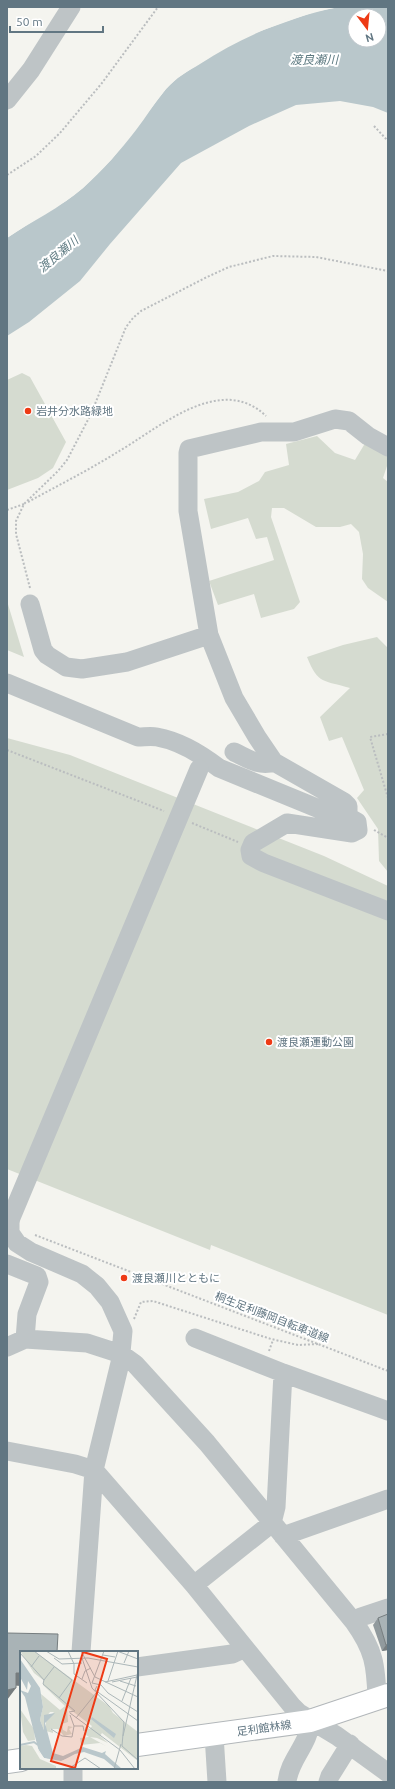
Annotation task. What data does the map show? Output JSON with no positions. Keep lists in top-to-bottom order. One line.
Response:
{"streets":{"main road":["足利館林線"],"path":["桐生足利藤岡自転車道線"]},"water":["渡良瀬川"],"places":["岩井分水路緑地","渡良瀬運動公園","渡良瀬川とともに"],"scale_bar":"50 m","north":"bottom"}
